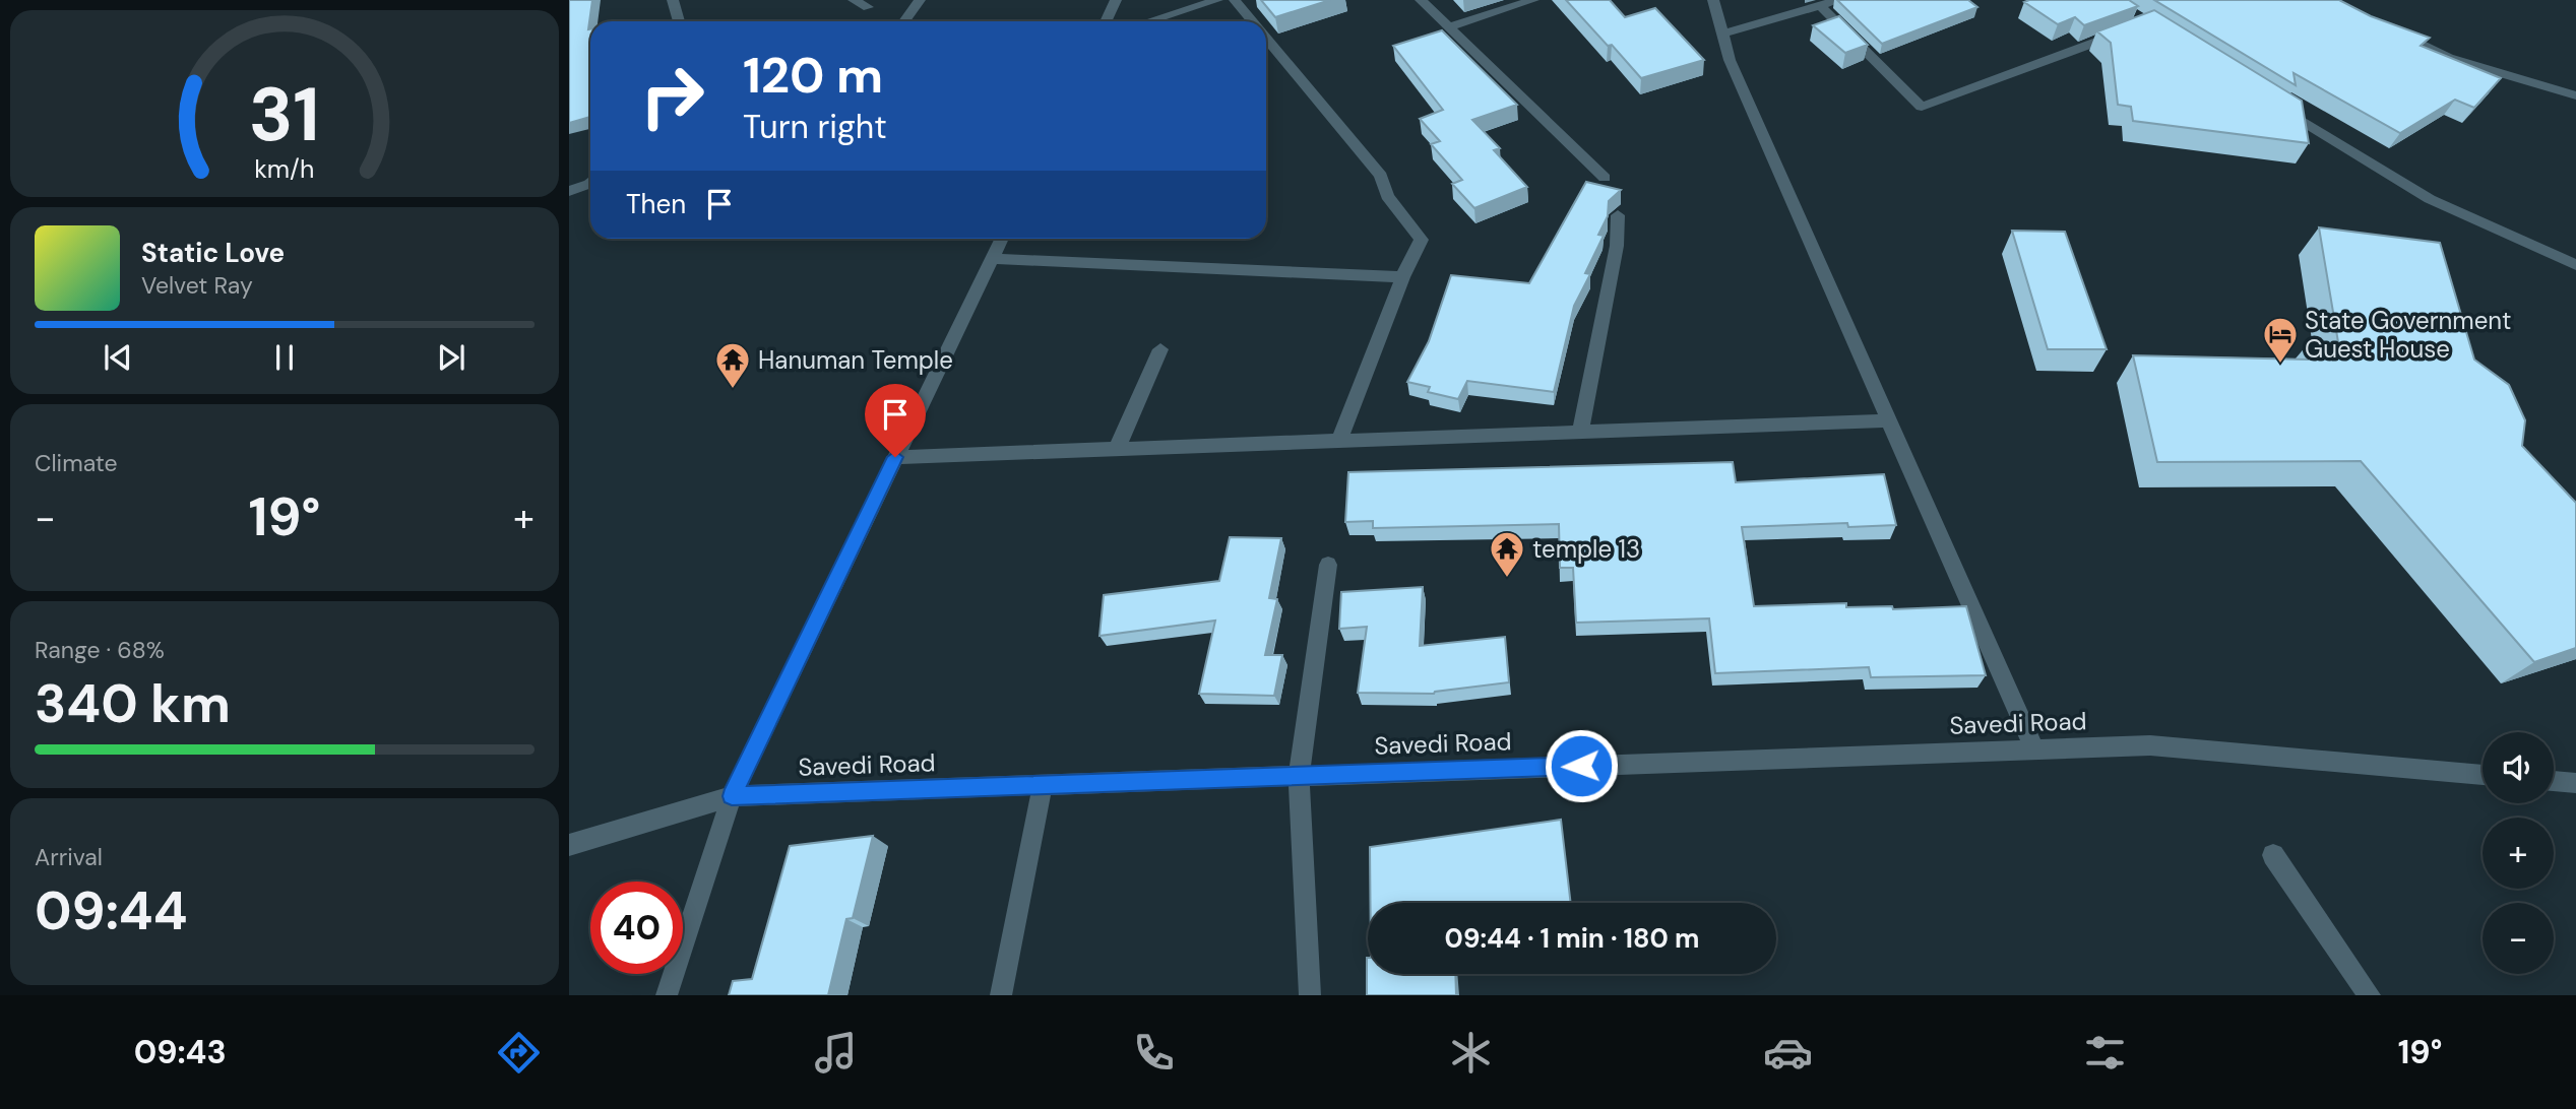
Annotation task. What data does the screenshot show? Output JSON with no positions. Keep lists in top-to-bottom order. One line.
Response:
{"streets":{"street":["Savedi Road"]},"places":{"hotel":["State Government Guest House"],"temple":["Hanuman Temple","temple 13"]},"page":{"turn":["120 m","Turn right"],"then":"Then","song":["Static Love","Velvet Ray"],"tile":["Climate",["Range · 68%","340 km"],["Arrival","09:44"]],"heat":["−","19°","+"],"map_buttons":["+","−"],"limit":"40","trip":"09:44 · 1 min · 180 m","tabs":["09:43","19°"],"gauge":["31","km/h"]}}
